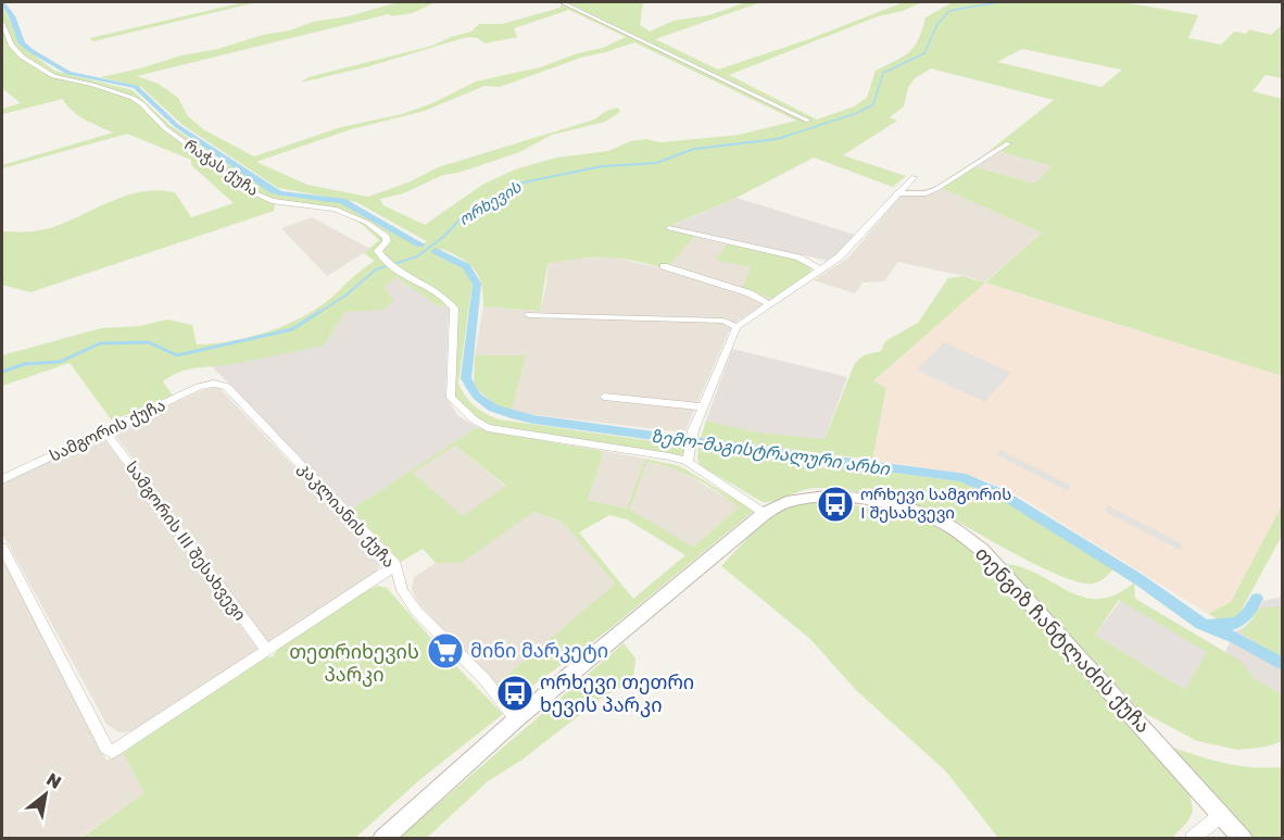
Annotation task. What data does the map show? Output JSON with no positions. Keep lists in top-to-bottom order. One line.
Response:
{"streets":{"street":["რაჭას ქუჩა","სამგორის ქუჩა","კაკლიანის ქუჩა","სამგორის III შესახვევი","თენგიზ ჩანტლაძის ქუჩა"]},"crossings":[["სამგორის ქუჩა","კაკლიანის ქუჩა"],["სამგორის ქუჩა","სამგორის III შესახვევი"],["კაკლიანის ქუჩა","თენგიზ ჩანტლაძის ქუჩა"]],"water":["ორხევის","ზემო-მაგისტრალური არხი"],"parks":["თეთრიხევის პარკი"],"places":{"bus stop":["ორხევი სამგორის I შესახვევი","ორხევი თეთრი ხევის პარკი"],"supermarket":["მინი მარკეტი"]},"north":"top right"}
